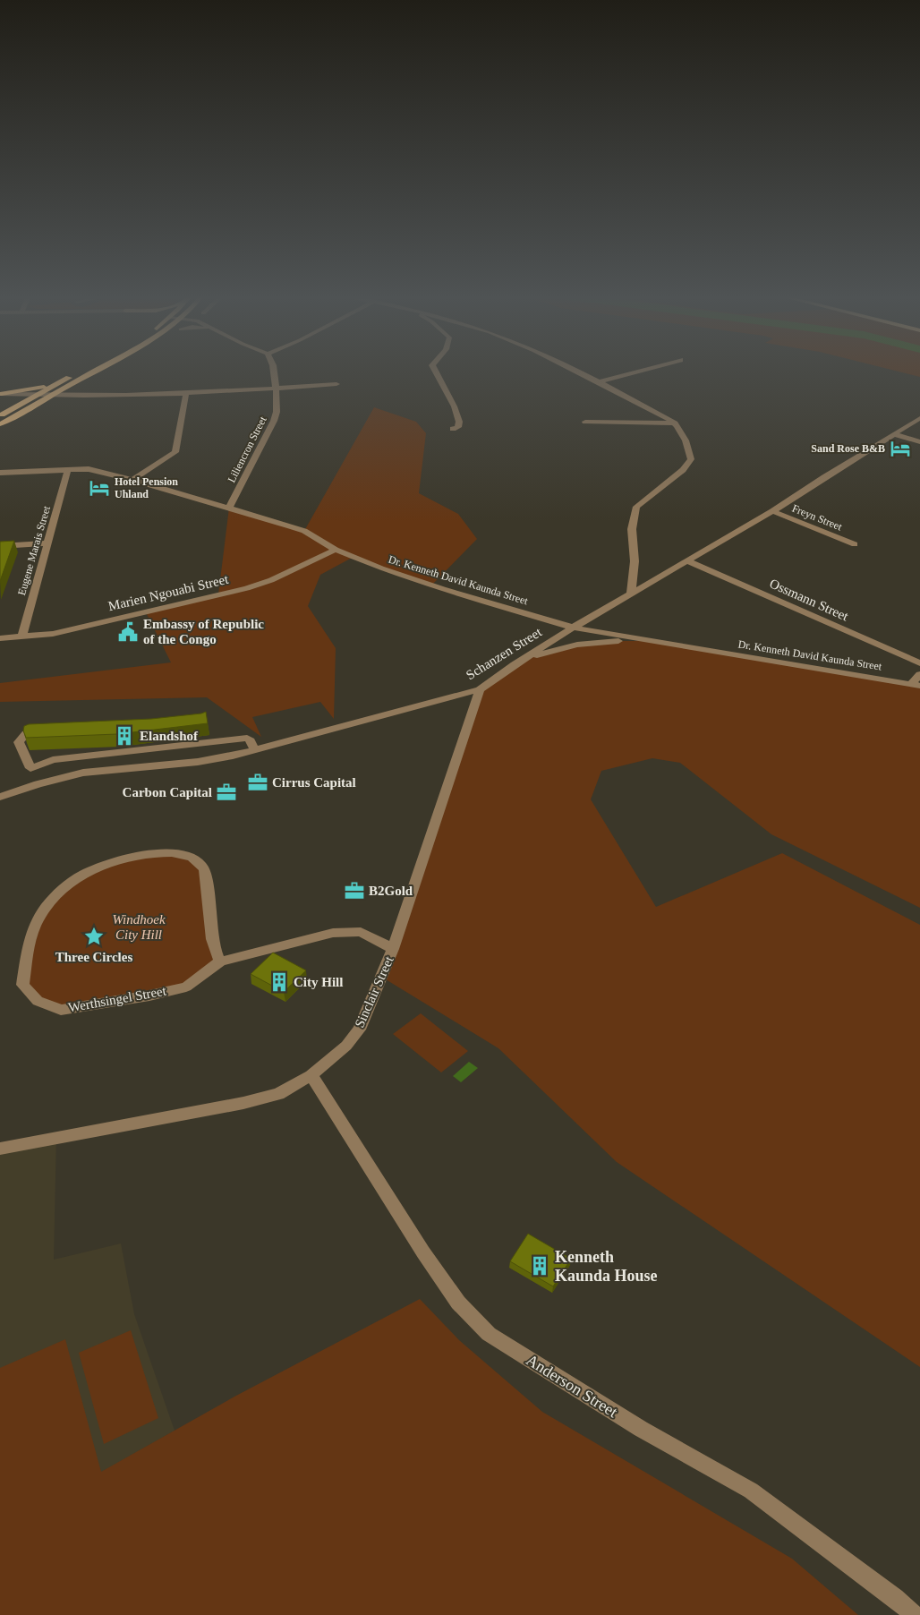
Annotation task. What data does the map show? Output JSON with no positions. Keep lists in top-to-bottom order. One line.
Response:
{"streets":{"street":["Liliencron Street","Freyn Street","Eugene Marais Street","Dr. Kenneth David Kaunda Street","Marien Ngouabi Street","Ossmann Street","Schanzen Street","Sinclair Street","Werthsingel Street","Anderson Street"]},"crossings":[["Liliencron Street","Dr. Kenneth David Kaunda Street"],["Freyn Street","Schanzen Street"],["Eugene Marais Street","Dr. Kenneth David Kaunda Street"],["Eugene Marais Street","Marien Ngouabi Street"],["Dr. Kenneth David Kaunda Street","Marien Ngouabi Street"],["Dr. Kenneth David Kaunda Street","Schanzen Street"],["Ossmann Street","Schanzen Street"],["Schanzen Street","Sinclair Street"],["Sinclair Street","Werthsingel Street"],["Sinclair Street","Anderson Street"]],"parks":["Windhoek City Hill"],"places":{"hotel":["Sand Rose B&B","Hotel Pension Uhland"],"public building":["Embassy of Republic of the Congo"],"building":["Elandshof","City Hill","Kenneth Kaunda House"],"office":["Cirrus Capital","Carbon Capital","B2Gold"],"place":["Three Circles"]}}
